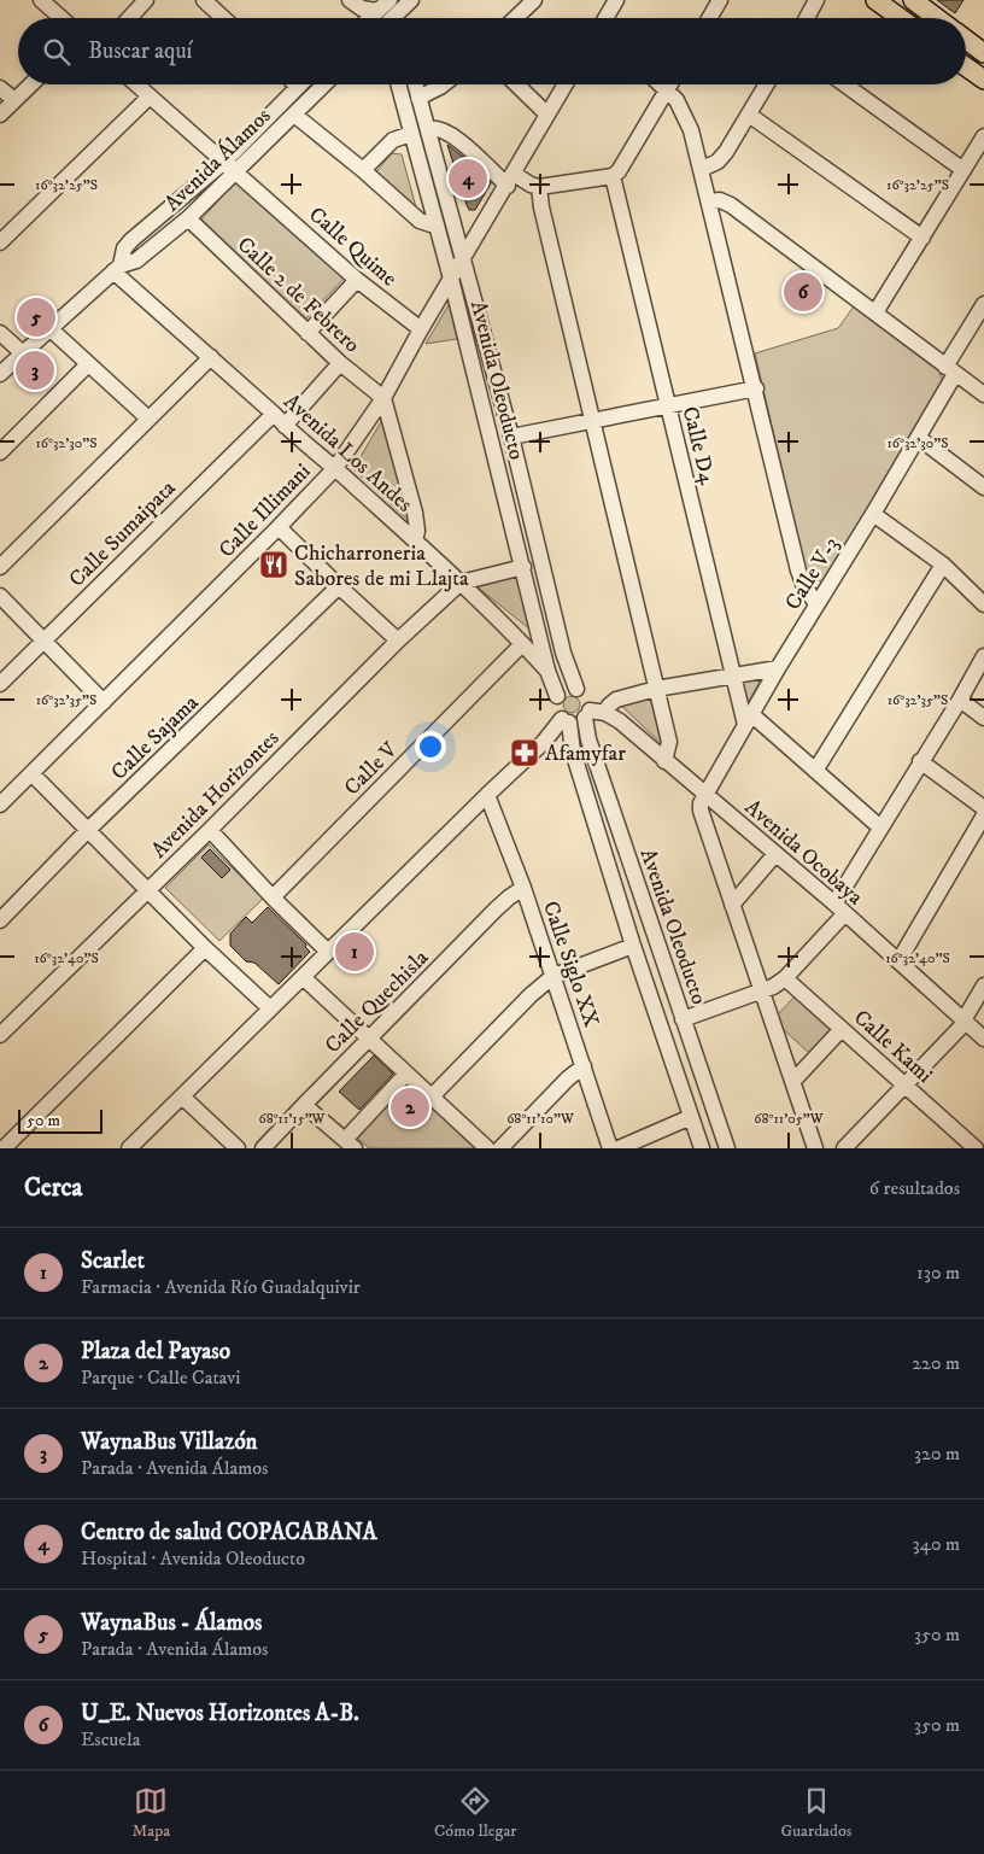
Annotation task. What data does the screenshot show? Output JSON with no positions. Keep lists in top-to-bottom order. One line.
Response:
{"streets":{"street":["Avenida Álamos","Calle Quime","Calle 2 de Febrero","Avenida Oleoducto","Calle D4","Avenida Los Andes","Calle Illimani","Calle Sumaipata","Calle V-3","Calle Sajama","Calle V","Avenida Horizontes","Avenida Ocobaya","Calle Siglo XX","Calle Quechisla","Calle Kami"]},"crossings":[["Avenida Álamos","Calle Quime"],["Avenida Álamos","Calle 2 de Febrero"],["Avenida Álamos","Avenida Los Andes"],["Calle Quime","Calle Illimani"],["Calle 2 de Febrero","Calle Illimani"],["Avenida Oleoducto","Avenida Los Andes"],["Avenida Oleoducto","Calle Illimani"],["Avenida Oleoducto","Avenida Ocobaya"],["Calle D4","Calle V-3"],["Avenida Los Andes","Calle Illimani"],["Avenida Los Andes","Calle Sumaipata"],["Avenida Los Andes","Calle V"],["Avenida Los Andes","Avenida Horizontes"],["Calle V-3","Avenida Ocobaya"],["Calle Siglo XX","Calle Quechisla"]],"places":{"restaurant":["Chicharroneria Sabores de mi Llajta"],"pharmacy":["Afamyfar"]},"scale_bar":"50 m","page":{"search":"Buscar aquí","pins":["4","6","5","3","1","2"],"scale":"50 m","heading":["Cerca","6 resultados"],"list":[{"mark":"1","name":"Scarlet","note":"Farmacia · Avenida Río Guadalquivir","value":"130 m"},{"mark":"2","name":"Plaza del Payaso","note":"Parque · Calle Catavi","value":"220 m"},{"mark":"3","name":"WaynaBus Villazón","note":"Parada · Avenida Álamos","value":"320 m"},{"mark":"4","name":"Centro de salud COPACABANA","note":"Hospital · Avenida Oleoducto","value":"340 m"},{"mark":"5","name":"WaynaBus - Álamos","note":"Parada · Avenida Álamos","value":"350 m"},{"mark":"6","name":"U_E. Nuevos Horizontes A-B.","note":"Escuela","value":"350 m"}],"nav":["Mapa","Cómo llegar","Guardados"]},"coordinates":["16°32'25\"S","16°32'30\"S","16°32'35\"S","16°32'40\"S","68°11'15\"W","68°11'10\"W","68°11'05\"W"]}
